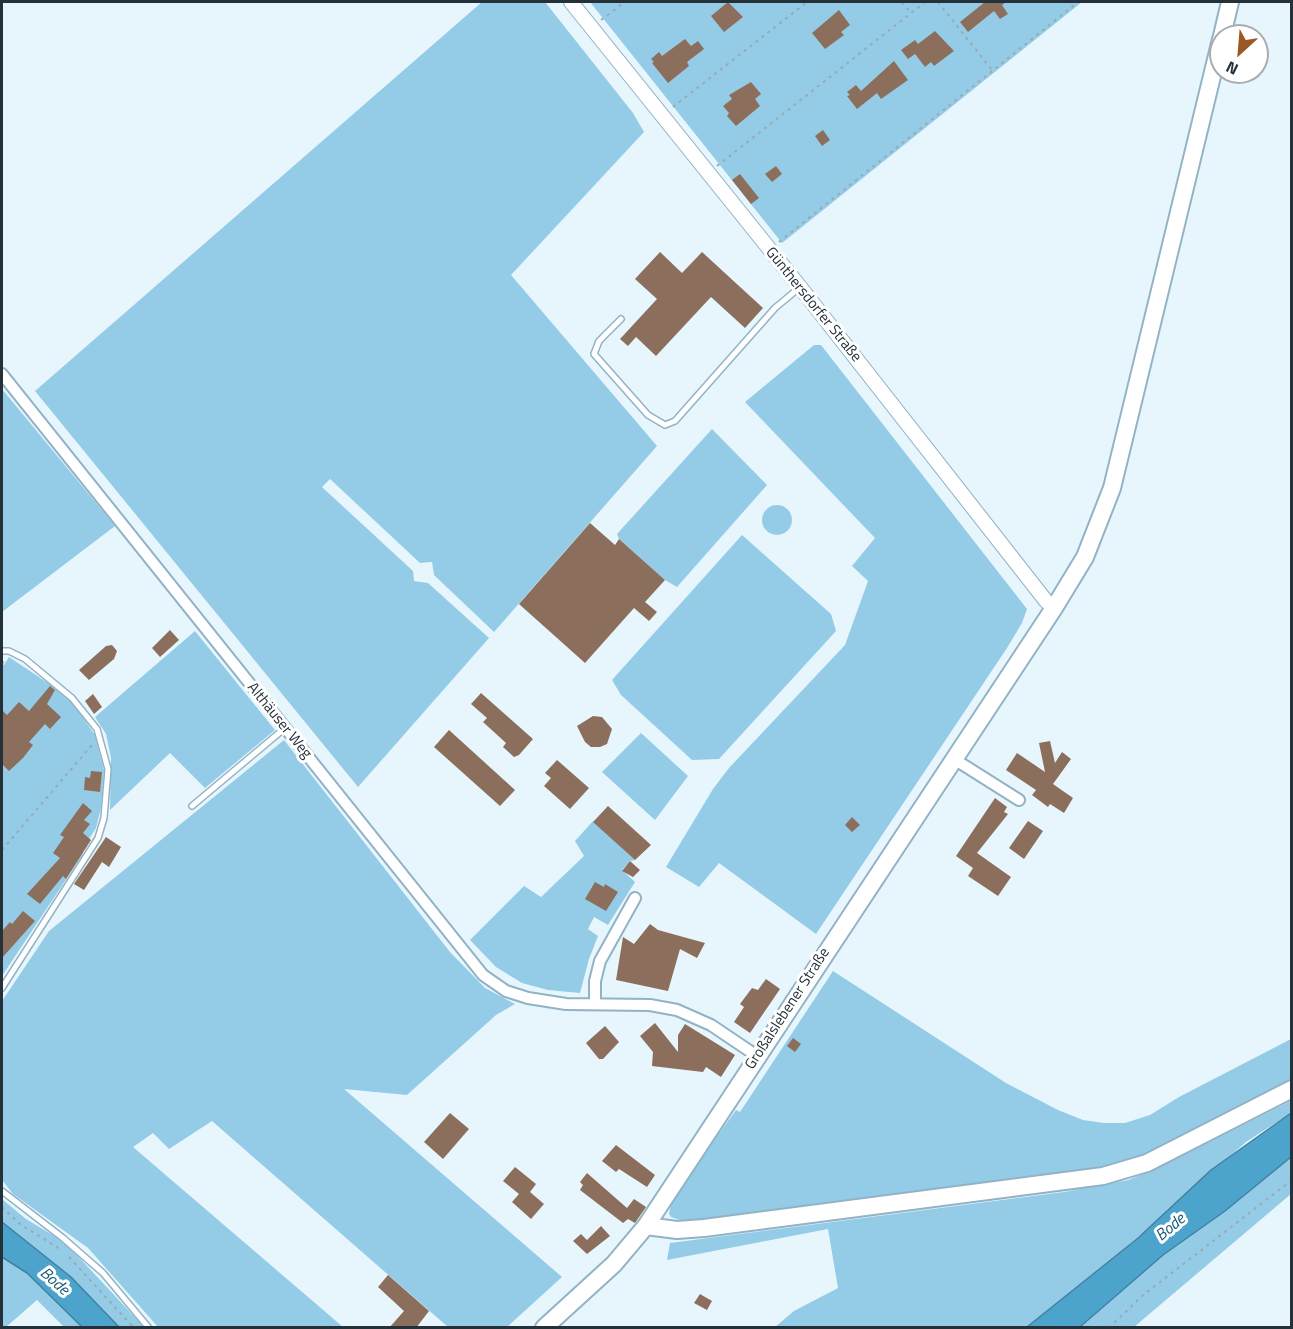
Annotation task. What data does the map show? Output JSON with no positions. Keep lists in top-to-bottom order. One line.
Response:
{"streets":{"main road":["Großalslebener Straße"],"street":["Günthersdorfer Straße","Althäuser Weg"]},"crossings":[["Günthersdorfer Straße","Großalslebener Straße"],["Althäuser Weg","Großalslebener Straße"]],"water":["Bode"],"north":"bottom left"}
